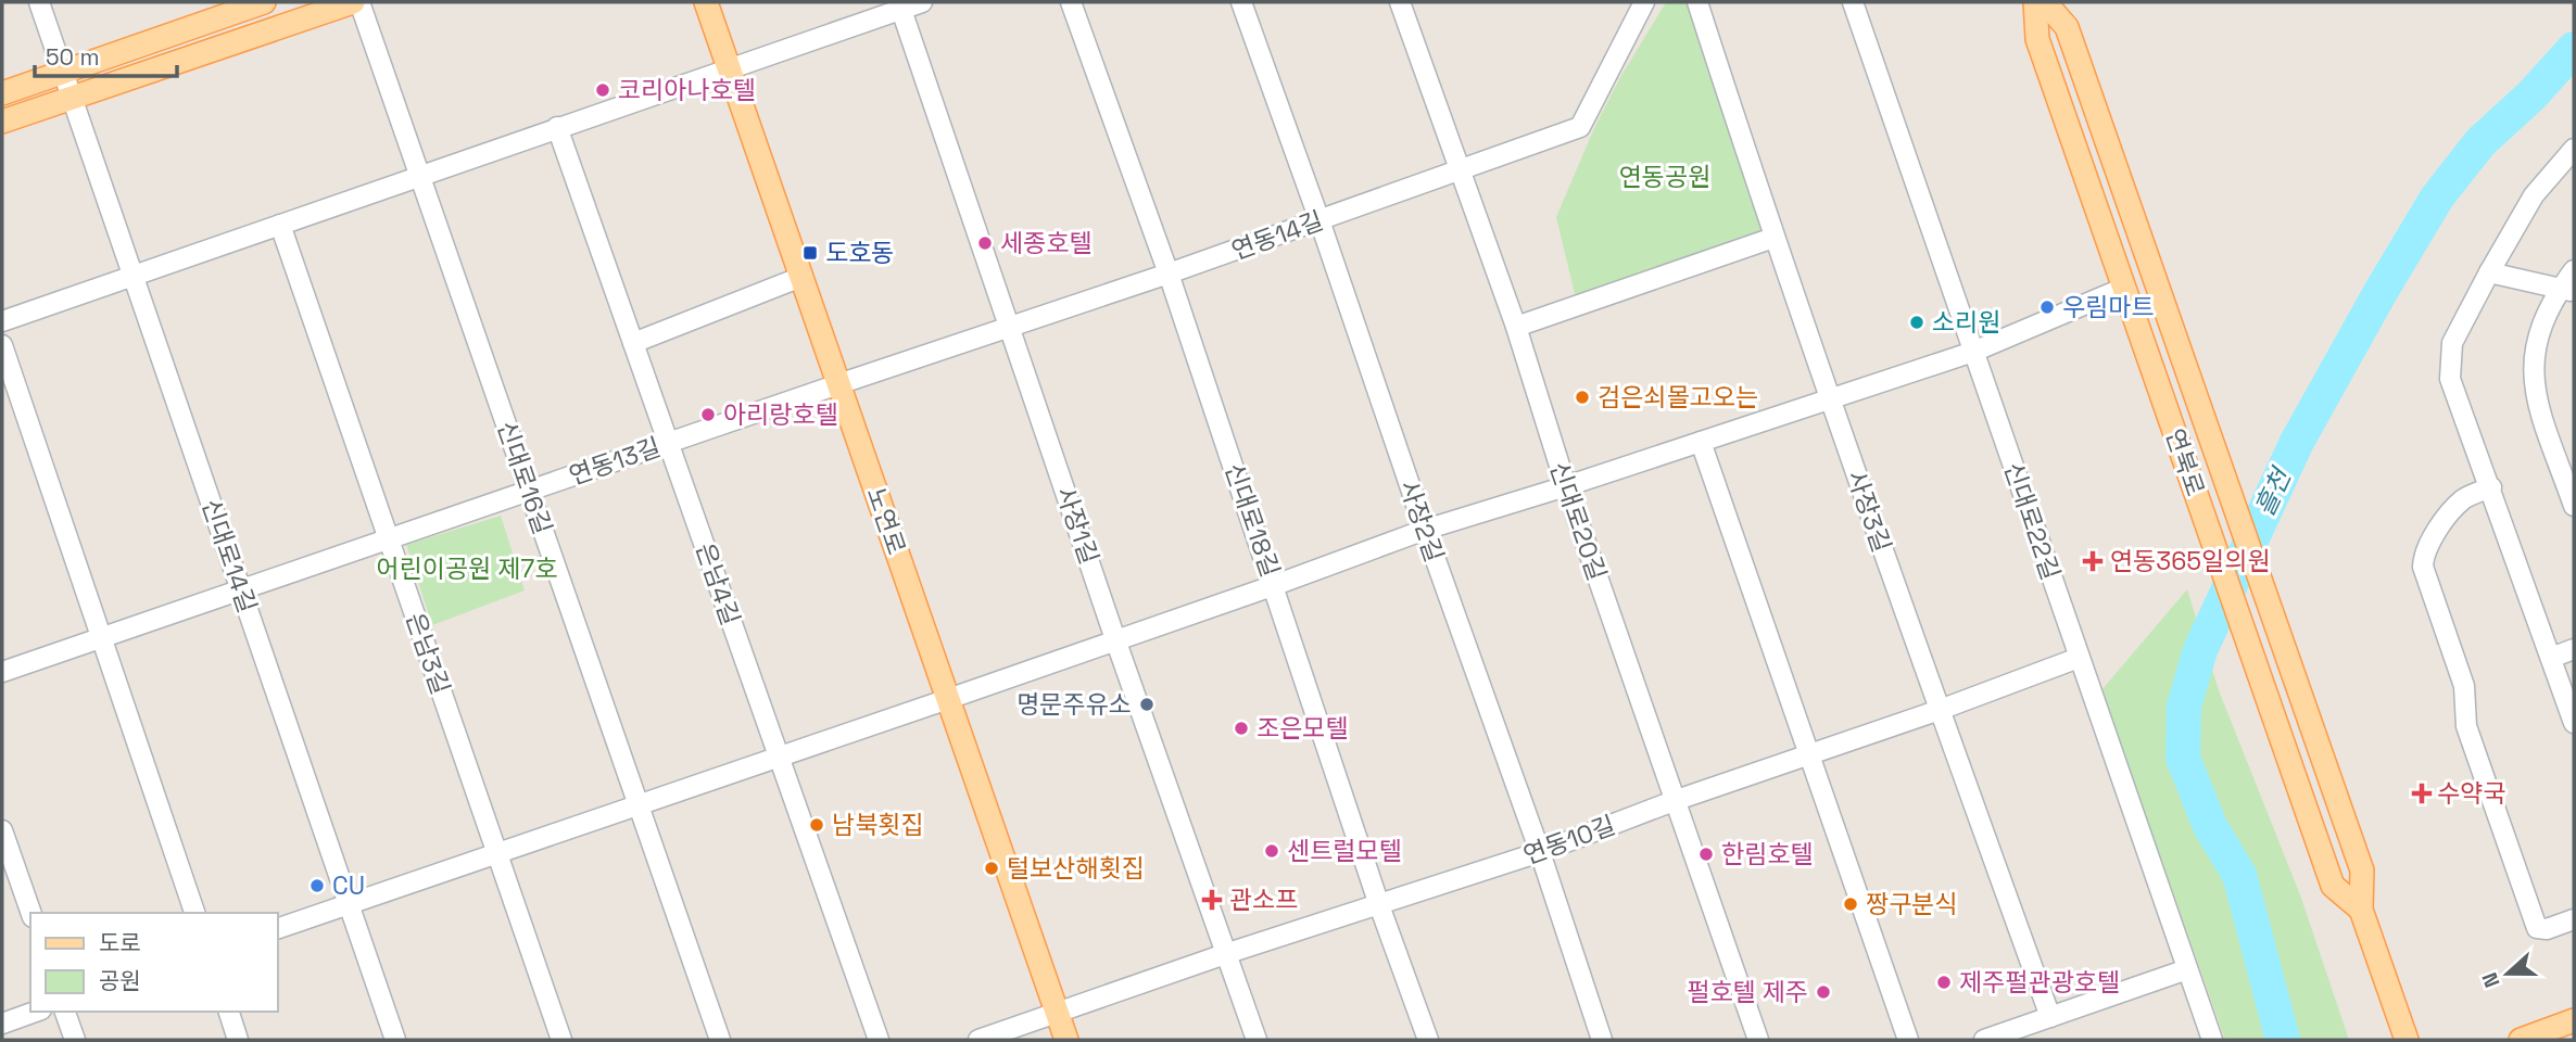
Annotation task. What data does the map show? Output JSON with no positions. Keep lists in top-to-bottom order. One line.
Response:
{"streets":{"main road":["연북로","노연로"],"street":["연동14길","연동13길","신대로16길","사장3길","신대로18길","사장2길","신대로20길","신대로22길","사장1길","신대로14길","은남4길","은남3길","연동10길"]},"crossings":[["연동14길","연동13길"],["연동14길","신대로18길"],["연동14길","노연로"],["연동14길","사장2길"],["연동14길","신대로20길"],["연동14길","사장1길"],["연동13길","신대로16길"],["연동13길","노연로"],["연동13길","신대로14길"],["연동13길","은남4길"],["연동13길","은남3길"],["사장3길","연동10길"],["신대로18길","연동10길"],["노연로","연동10길"],["사장2길","연동10길"],["신대로20길","연동10길"],["신대로22길","연동10길"],["사장1길","연동10길"]],"water":["흘천"],"parks":["연동공원","어린이공원 제7호"],"places":{"other":["코리아나호텔","세종호텔","우림마트","소리원","검은쇠몰고오는","아리랑호텔","명문주유소","조은모텔","남북횟집","센트럴모텔","한림호텔","털보산해횟집","CU","짱구분식","제주펄관광호텔","펄호텔 제주"],"transit":["도호동"],"health":["연동365일의원","수약국","관소프"]},"legend":["도로","공원"],"scale_bar":"50 m","north":"left"}
